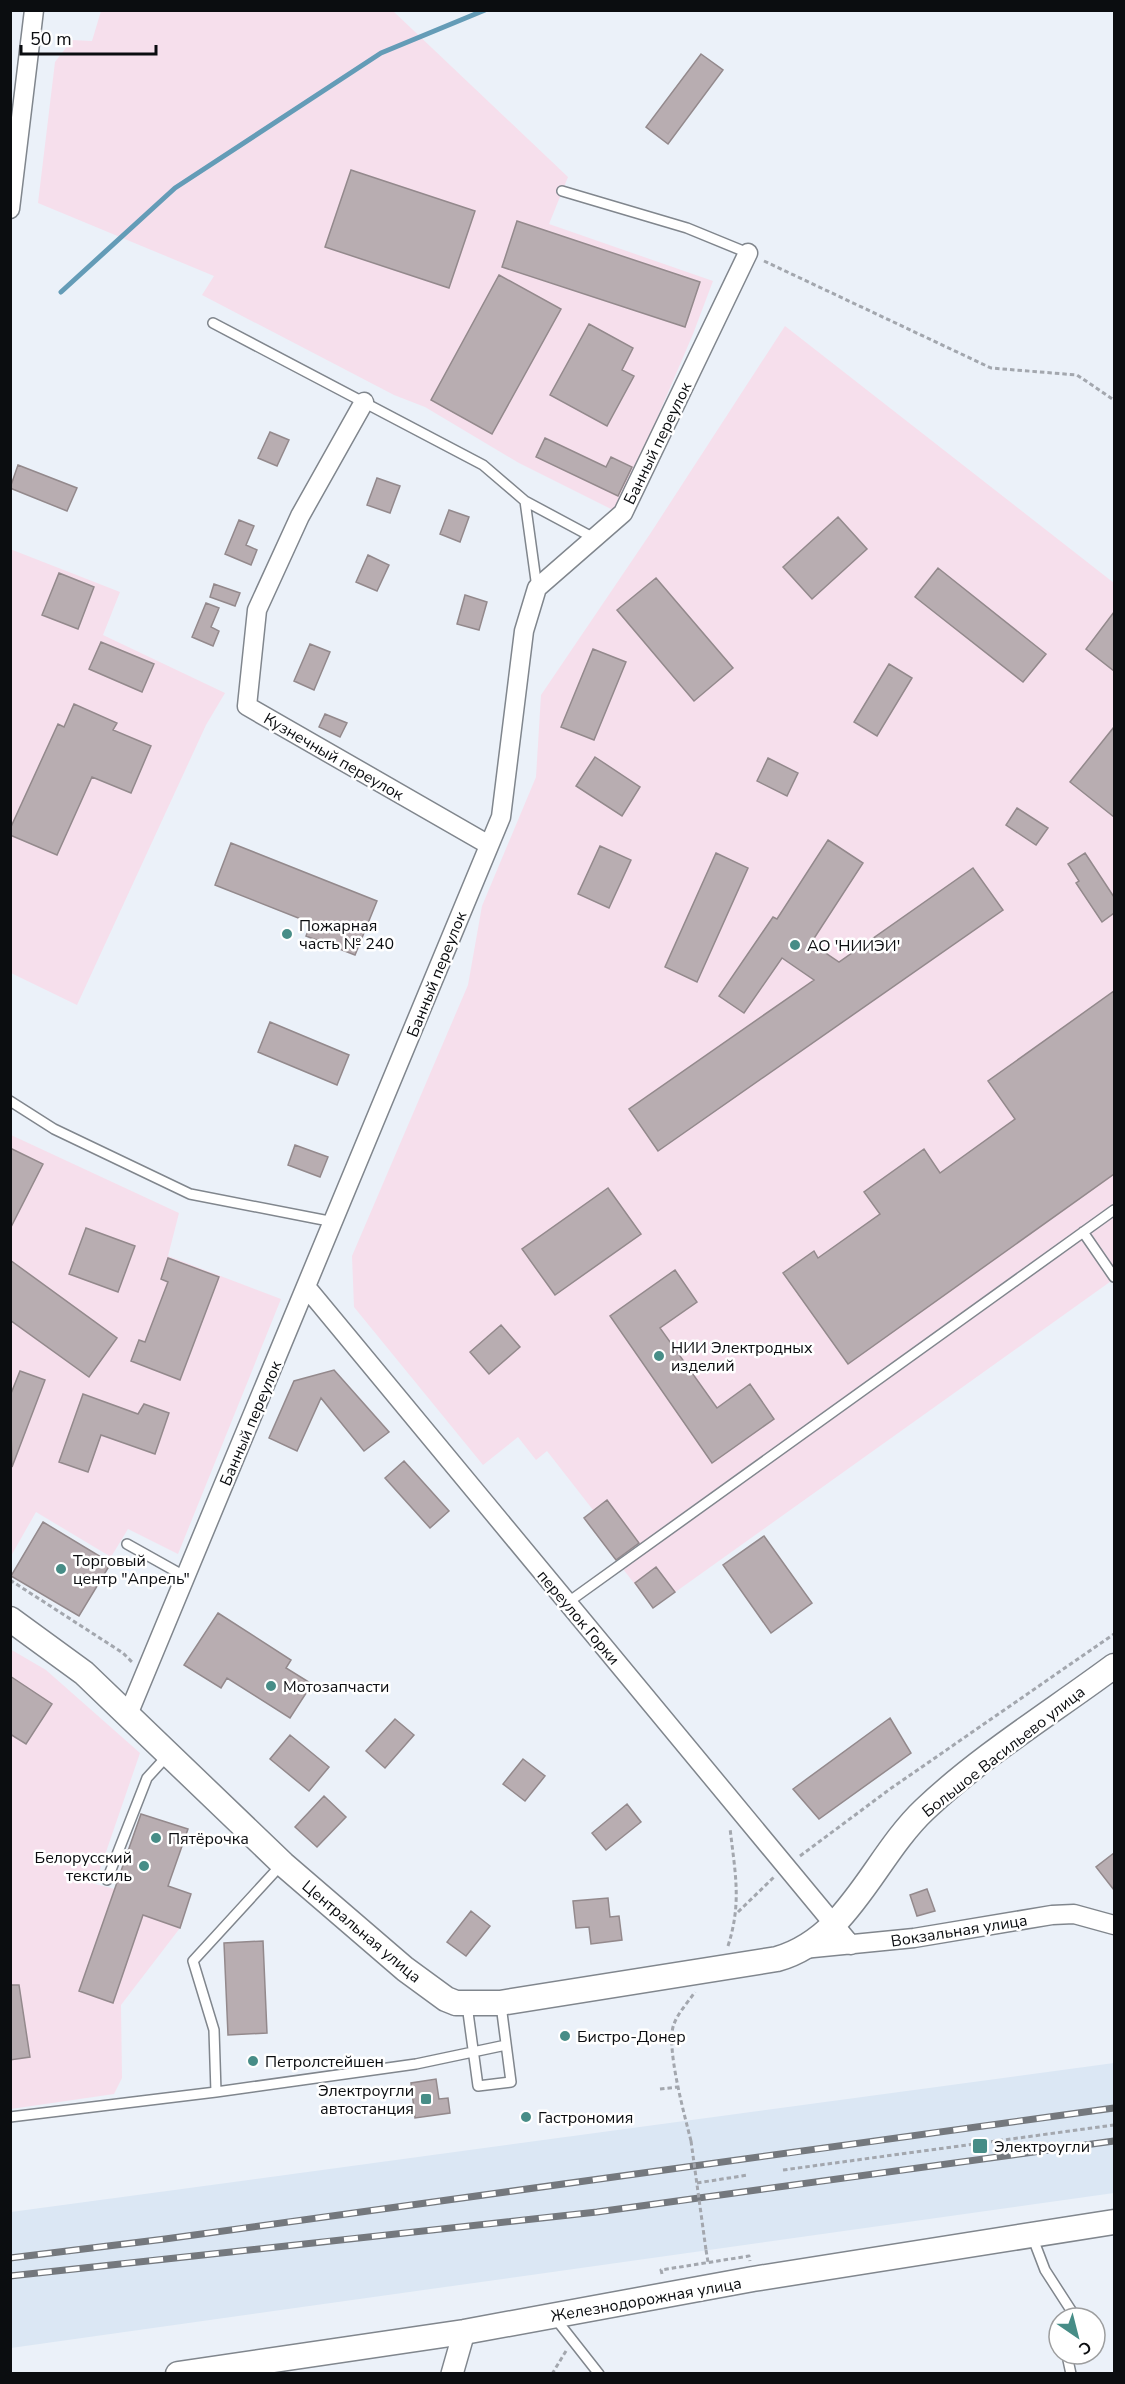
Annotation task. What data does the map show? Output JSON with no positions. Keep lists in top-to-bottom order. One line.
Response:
{"streets":{"main road":["Большое Васильево улица","Центральная улица","Железнодорожная улица"],"street":["Банный переулок","Кузнечный переулок","переулок Горки","Вокзальная улица"]},"crossings":[["Банный переулок","Кузнечный переулок"],["Банный переулок","переулок Горки"],["Банный переулок","Центральная улица"],["переулок Горки","Большое Васильево улица"],["переулок Горки","Вокзальная улица"],["Большое Васильево улица","Вокзальная улица"],["Большое Васильево улица","Центральная улица"],["Вокзальная улица","Центральная улица"]],"places":{"other":["Пожарная часть № 240","АО 'НИИЭИ'","НИИ Электродных изделий","Торговый центр \"Апрель\"","Мотозапчасти","Пятёрочка","Белорусский текстиль","Бистро-Донер","Петролстейшен","Гастрономия"],"transit":["Электроугли автостанция","Электроугли"]},"scale_bar":"50 m","north":"bottom right"}
